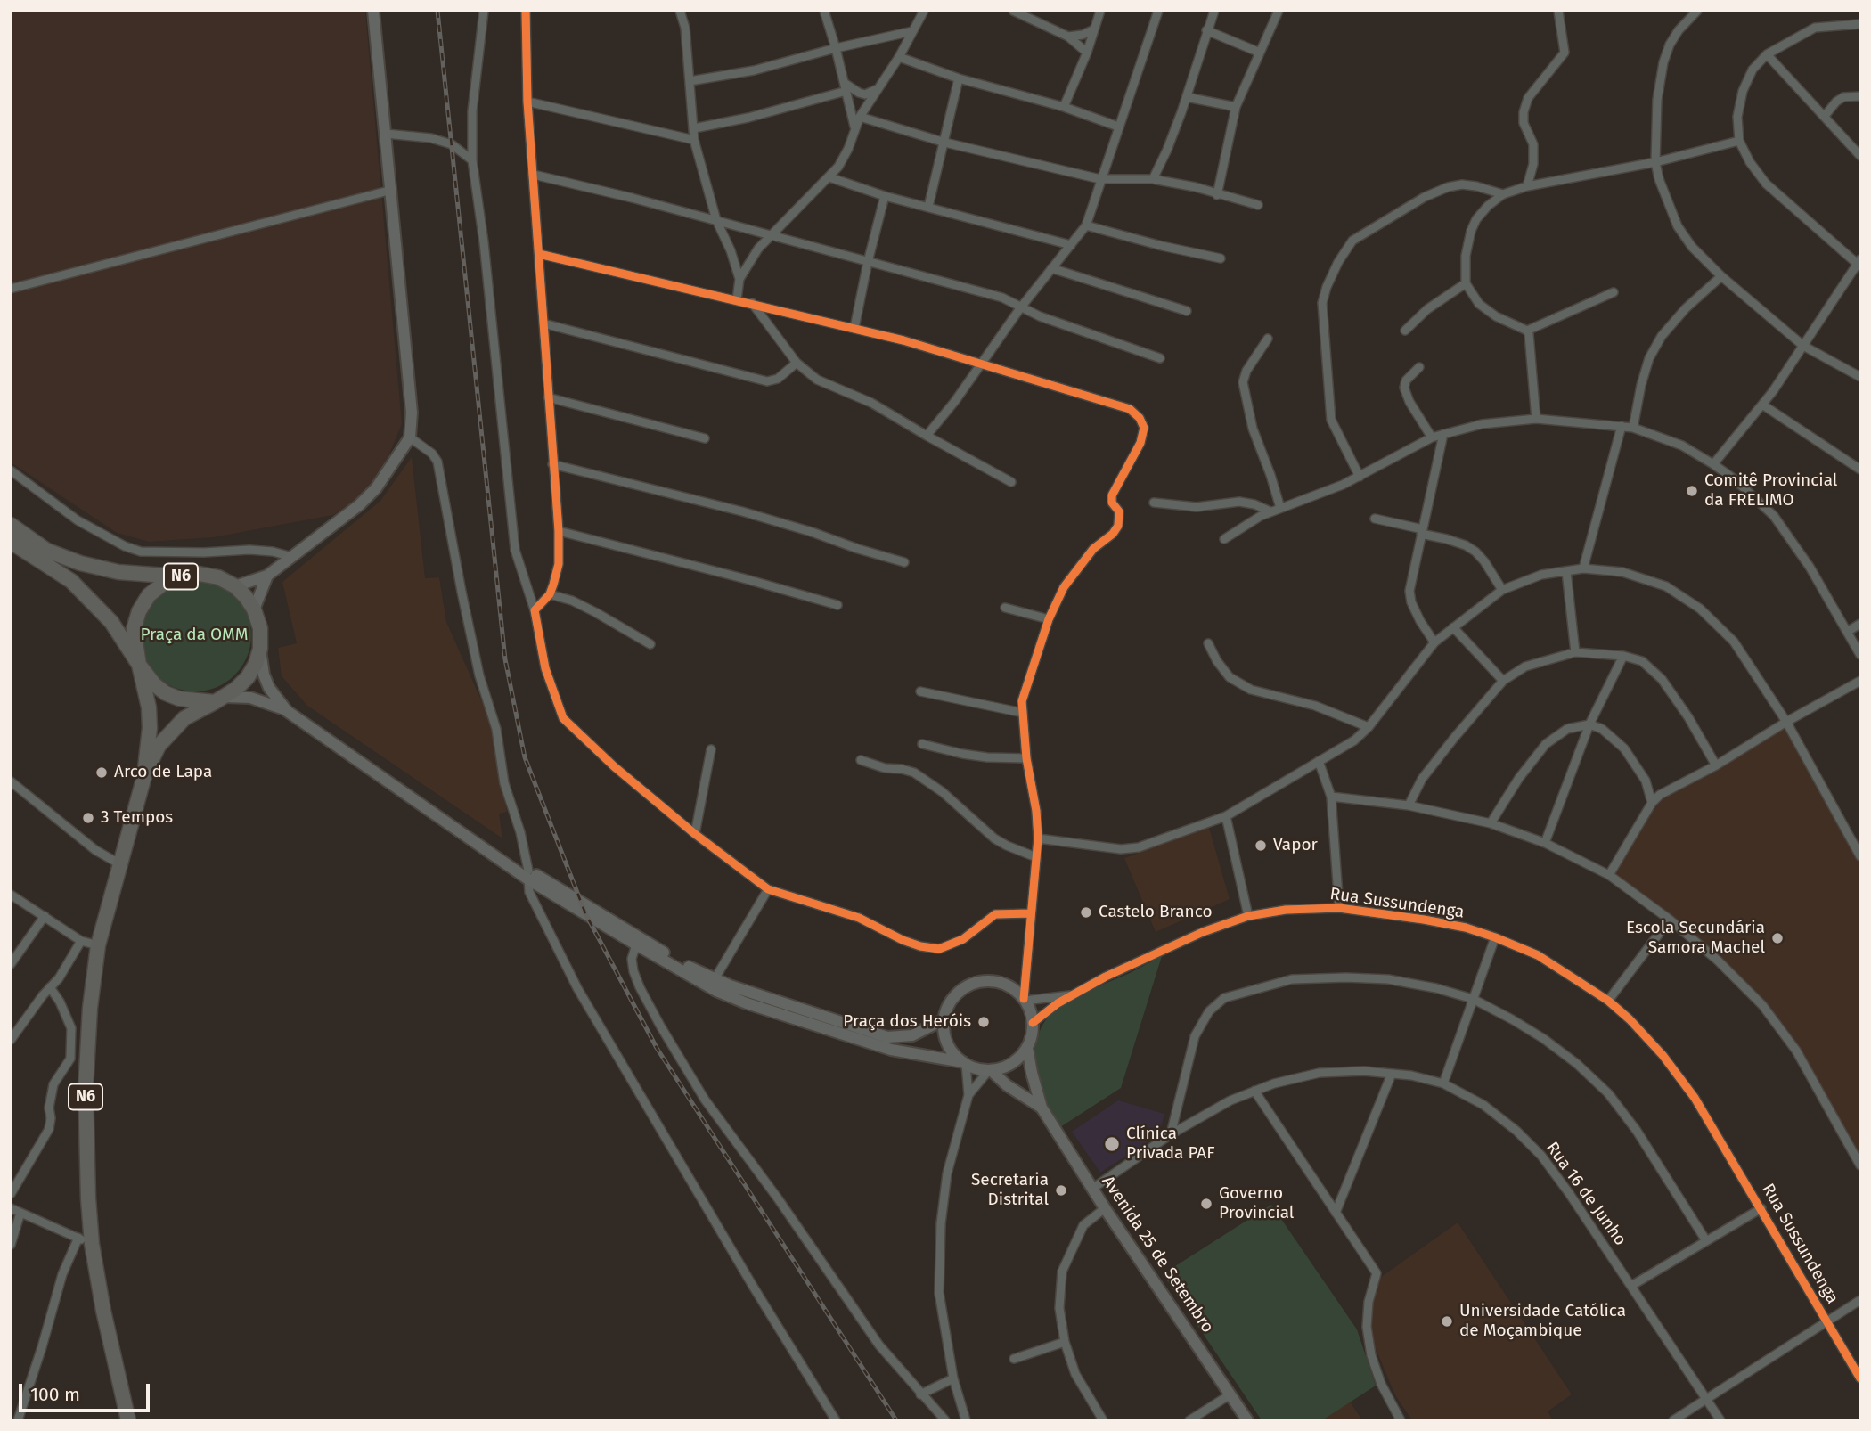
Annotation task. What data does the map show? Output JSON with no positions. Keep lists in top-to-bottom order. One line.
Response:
{"streets":{"highway":["N6"],"street":["Rua Sussundenga","Rua 16 de Junho","Avenida 25 de Setembro"]},"crossings":[["Rua Sussundenga","Avenida 25 de Setembro"],["Rua 16 de Junho","Avenida 25 de Setembro"]],"parks":["Praça da OMM"],"places":["Comitê Provincial da FRELIMO","Arco de Lapa","3 Tempos","Vapor","Castelo Branco","Escola Secundária Samora Machel","Praça dos Heróis","Clínica Privada PAF","Secretaria Distrital","Governo Provincial","Universidade Católica de Moçambique"],"scale_bar":"100 m"}
